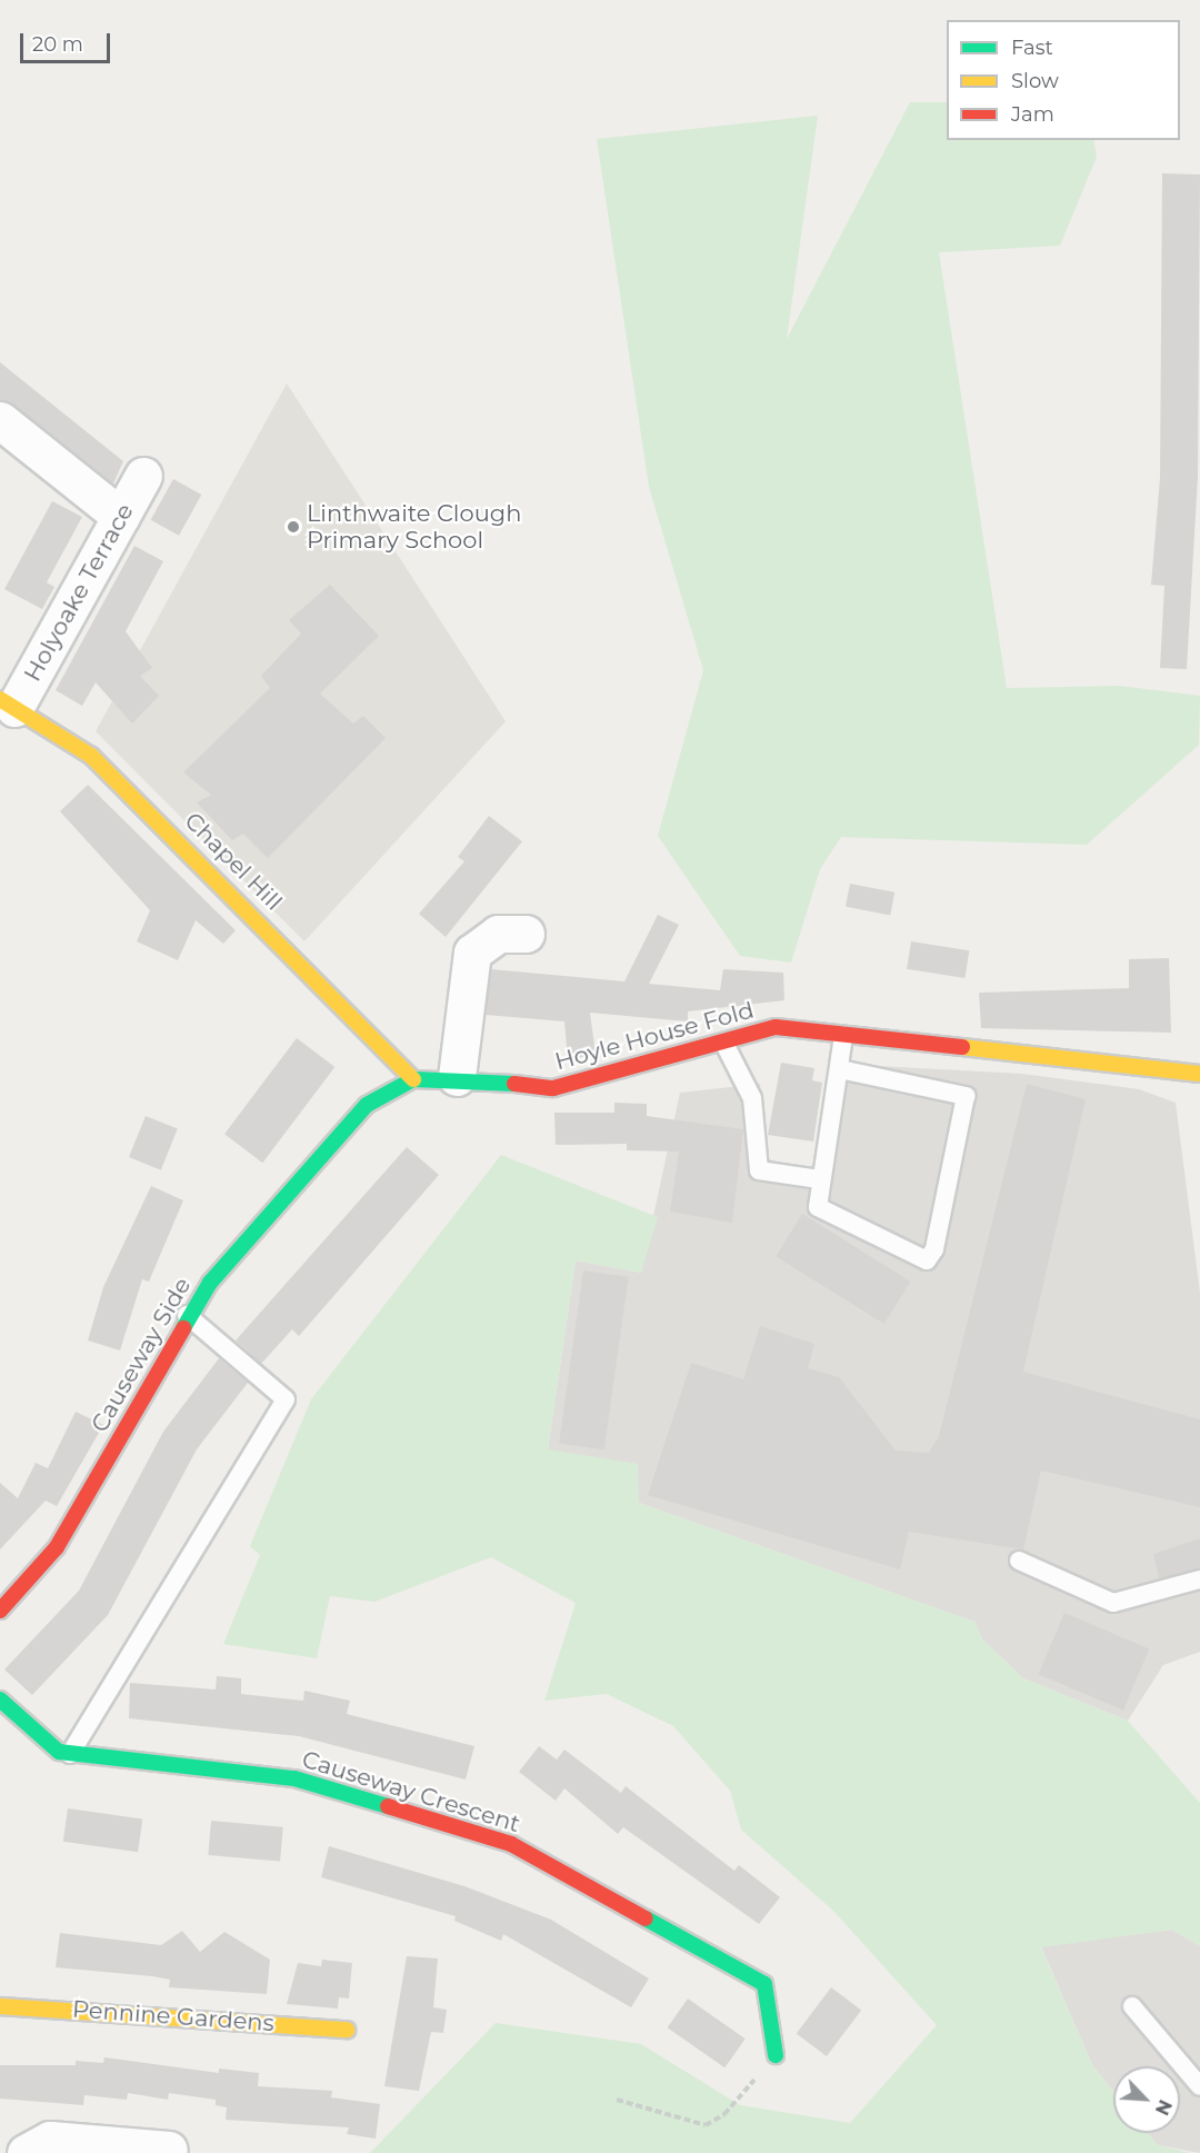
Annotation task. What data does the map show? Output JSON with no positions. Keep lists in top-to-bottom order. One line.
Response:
{"streets":{"street":["Holyoake Terrace","Chapel Hill","Hoyle House Fold","Causeway Side","Causeway Crescent","Pennine Gardens"]},"crossings":[["Holyoake Terrace","Chapel Hill"],["Chapel Hill","Hoyle House Fold"],["Hoyle House Fold","Causeway Side"]],"places":["Linthwaite Clough Primary School"],"legend":["Fast","Slow","Jam"],"scale_bar":"20 m","north":"bottom right"}
